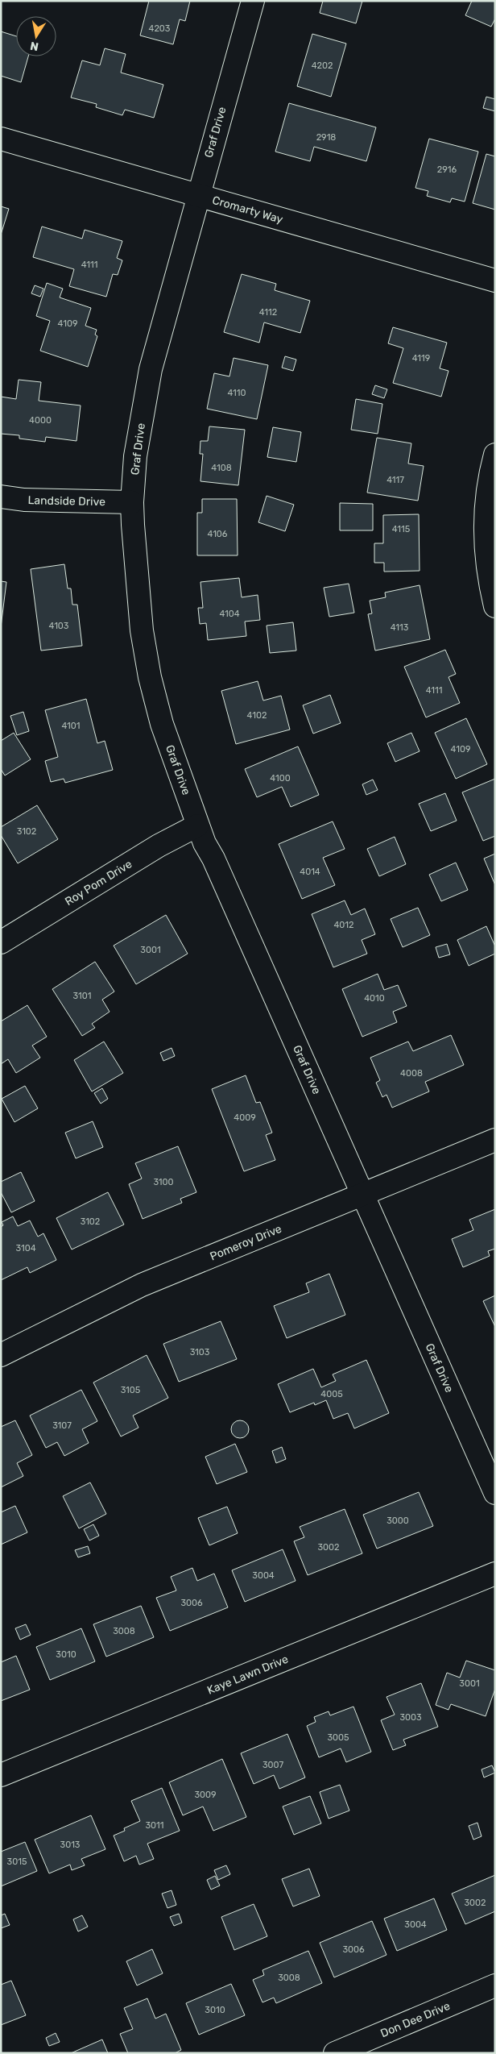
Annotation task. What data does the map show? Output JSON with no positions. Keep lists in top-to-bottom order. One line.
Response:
{"streets":{"street":["Graf Drive","Cromarty Way","Landside Drive","Roy Pom Drive","Pomeroy Drive","Kaye Lawn Drive","Don Dee Drive"]},"crossings":[["Graf Drive","Cromarty Way"],["Graf Drive","Landside Drive"],["Graf Drive","Roy Pom Drive"],["Graf Drive","Pomeroy Drive"]],"house_numbers":["4203","4202","2918","2916","4111","4112","4109","4119","4110","4000","4108","4117","4115","4106","4104","4103","4113","4111","4102","4101","4109","4100","3102","4014","4012","3001","3101","4010","4008","4009","3100","3102","3104","3103","3105","4005","3107","3000","3002","3004","3006","3008","3010","3001","3003","3005","3007","3009","3011","3013","3015","3002","3004","3006","3008","3010"],"north":"bottom"}
